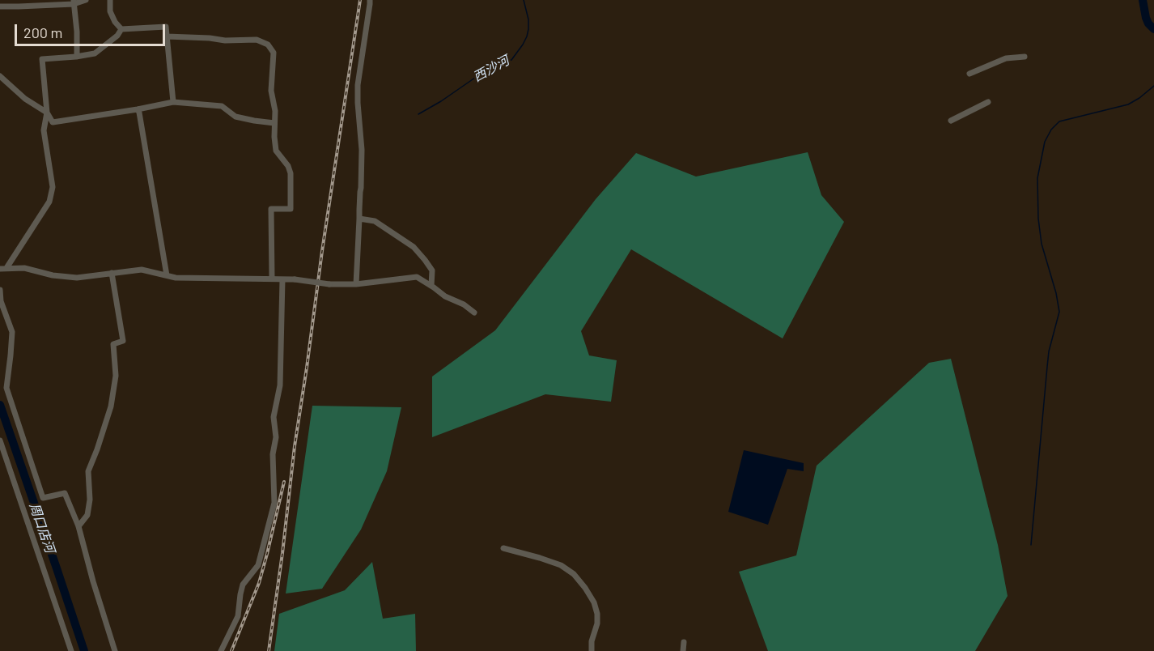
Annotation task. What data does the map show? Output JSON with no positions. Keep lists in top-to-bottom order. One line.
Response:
{"water":["西沙河","周口店河"],"scale_bar":"200 m"}
